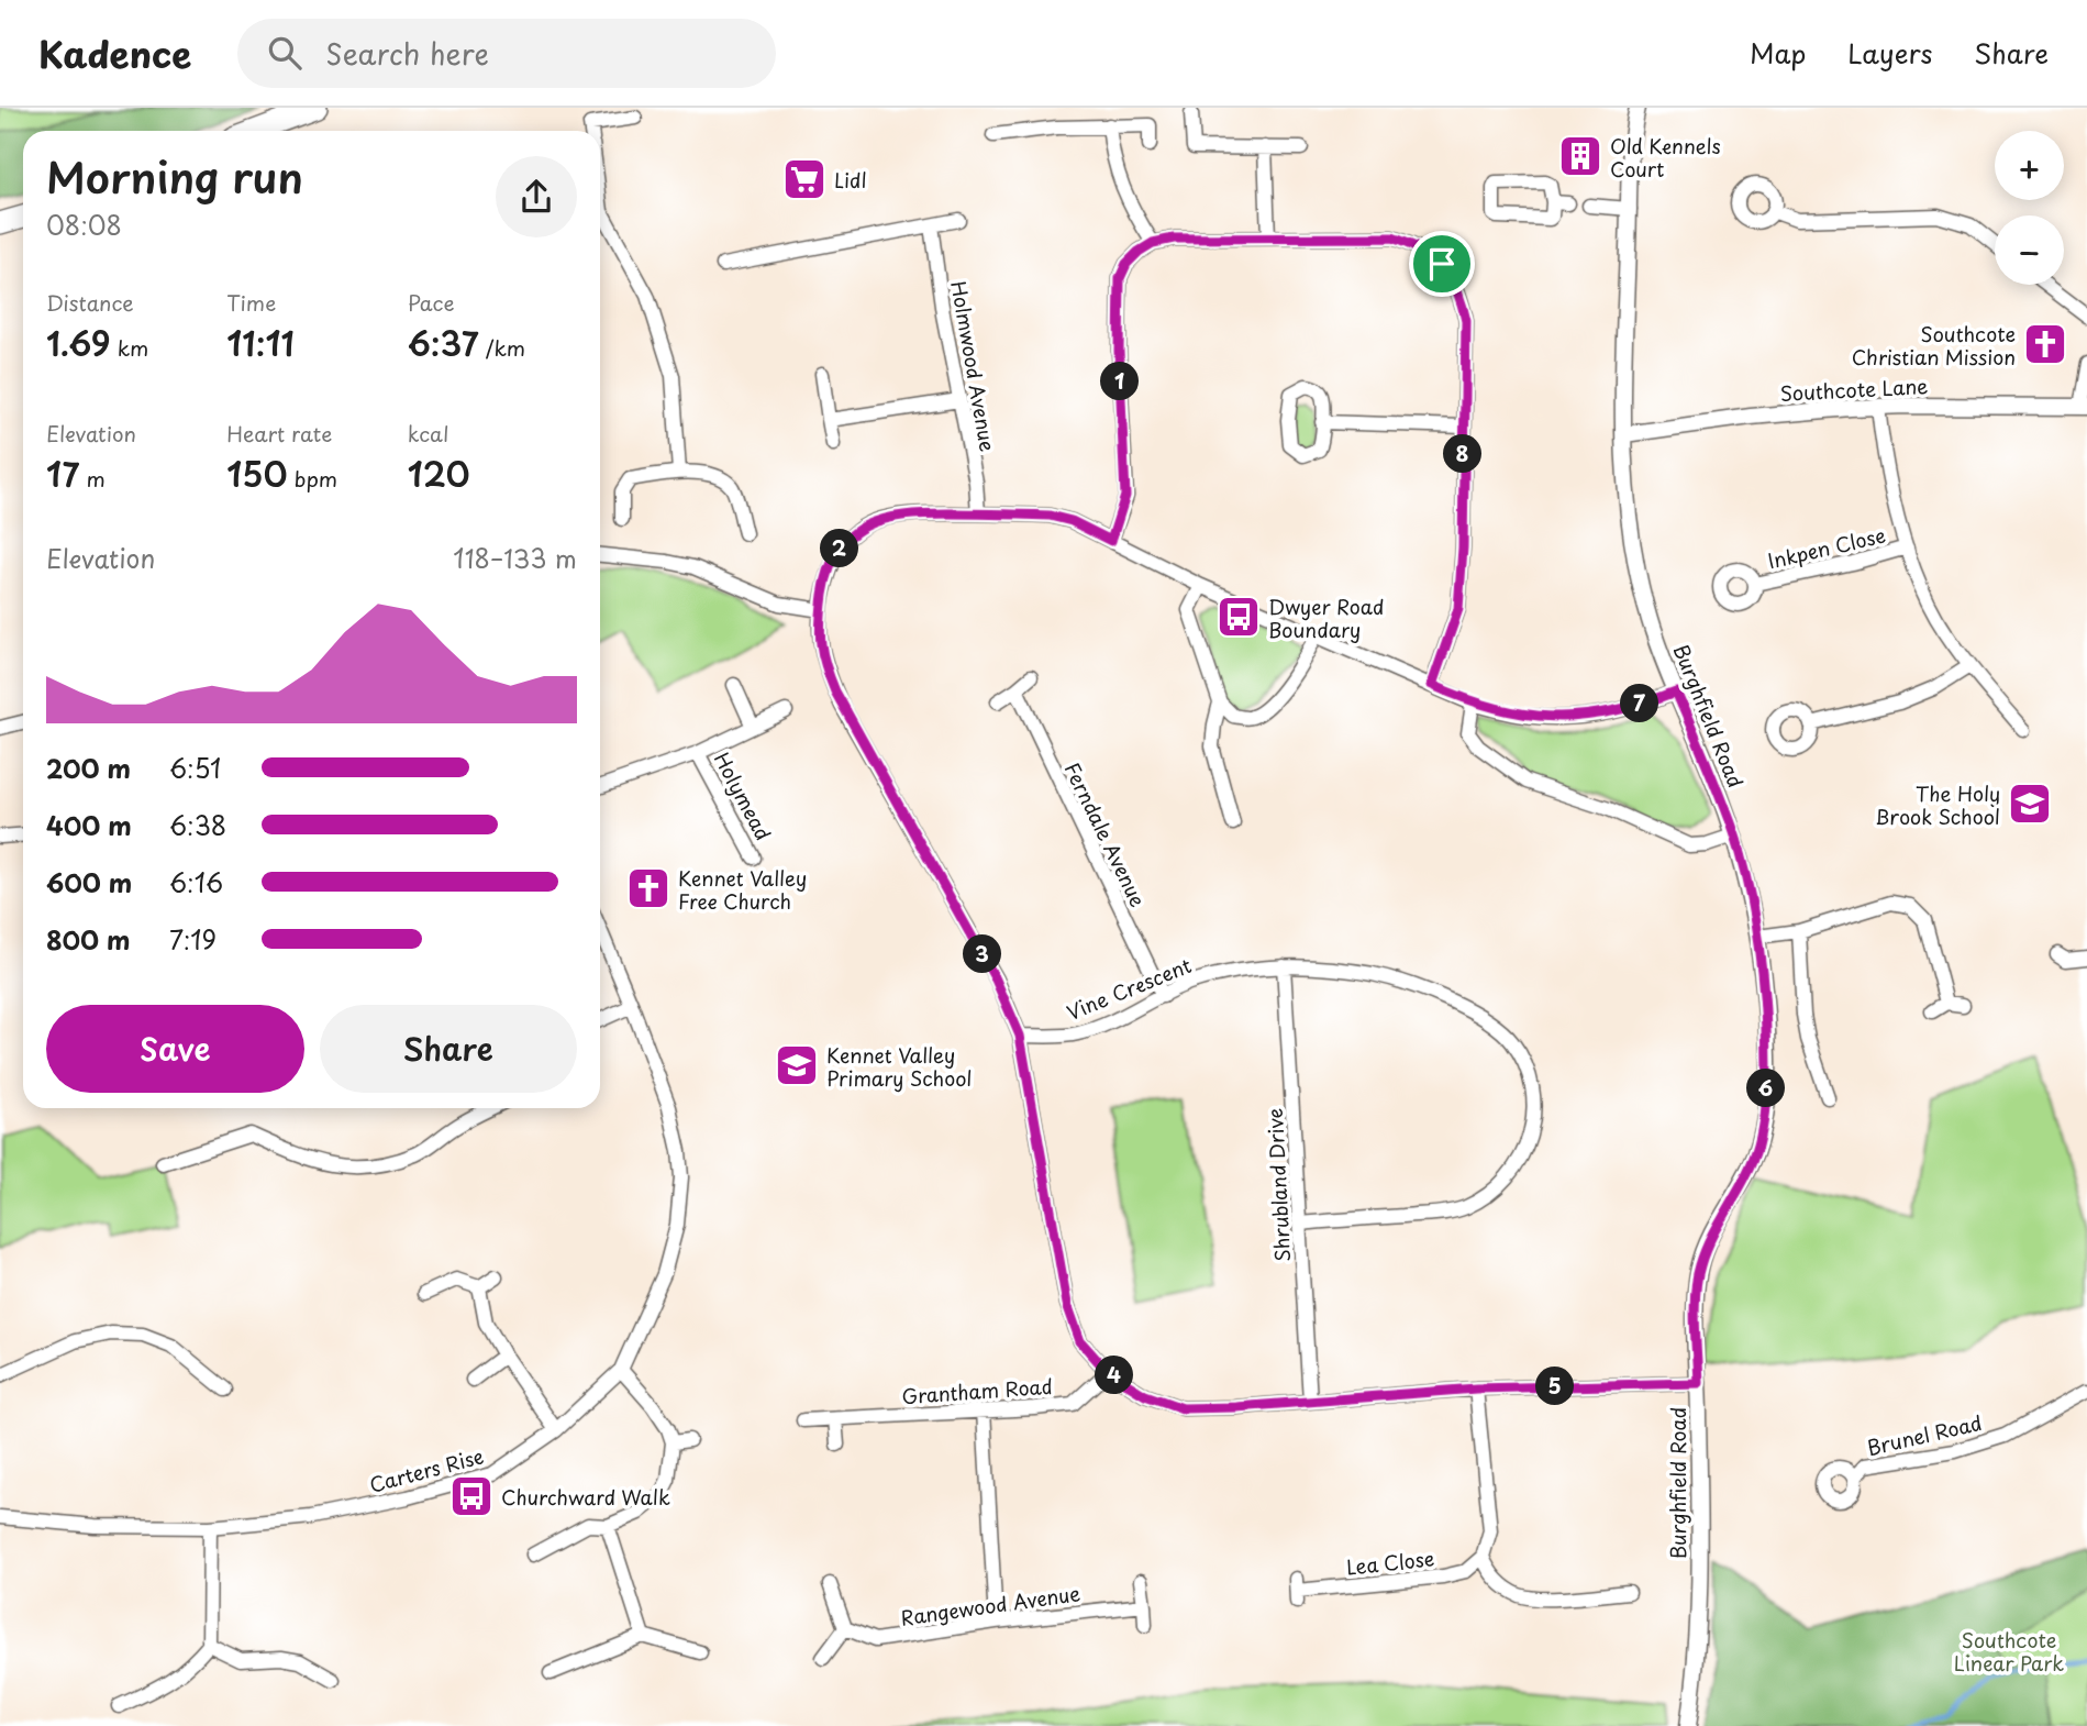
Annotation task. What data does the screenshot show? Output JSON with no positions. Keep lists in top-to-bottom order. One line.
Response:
{"streets":{"street":["Holmwood Avenue","Southcote Lane","Inkpen Close","Burghfield Road","Holymead","Ferndale Avenue","Vine Crescent","Shrubland Drive","Grantham Road","Brunel Road","Carters Rise","Lea Close","Rangewood Avenue"]},"crossings":[["Southcote Lane","Burghfield Road"],["Ferndale Avenue","Vine Crescent"],["Vine Crescent","Shrubland Drive"]],"parks":["Southcote Linear Park"],"places":{"building":["Old Kennels Court"],"supermarket":["Lidl"],"church":["Southcote Christian Mission","Kennet Valley Free Church"],"bus stop":["Dwyer Road Boundary","Churchward Walk"],"school or university":["The Holy Brook School","Kennet Valley Primary School"]},"page":{"header":"Kadence","search":"Search here","nav":["Map","Layers","Share"],"map_buttons":["+","−"],"heading":["Morning run","08:08"],"stats":[["Distance","1.69 km"],["Time","11:11"],["Pace","6:37 /km"],["Elevation","17 m"],["Heart rate","150 bpm"],["kcal","120"]],"pins":["1","8","2","7","3","6","4","5"],"chart":["Elevation","118–133 m"],"list":[{"name":"200 m","note":"6:51"},{"name":"400 m","note":"6:38"},{"name":"600 m","note":"6:16"},{"name":"800 m","note":"7:19"}],"buttons":["Save","Share"]}}
